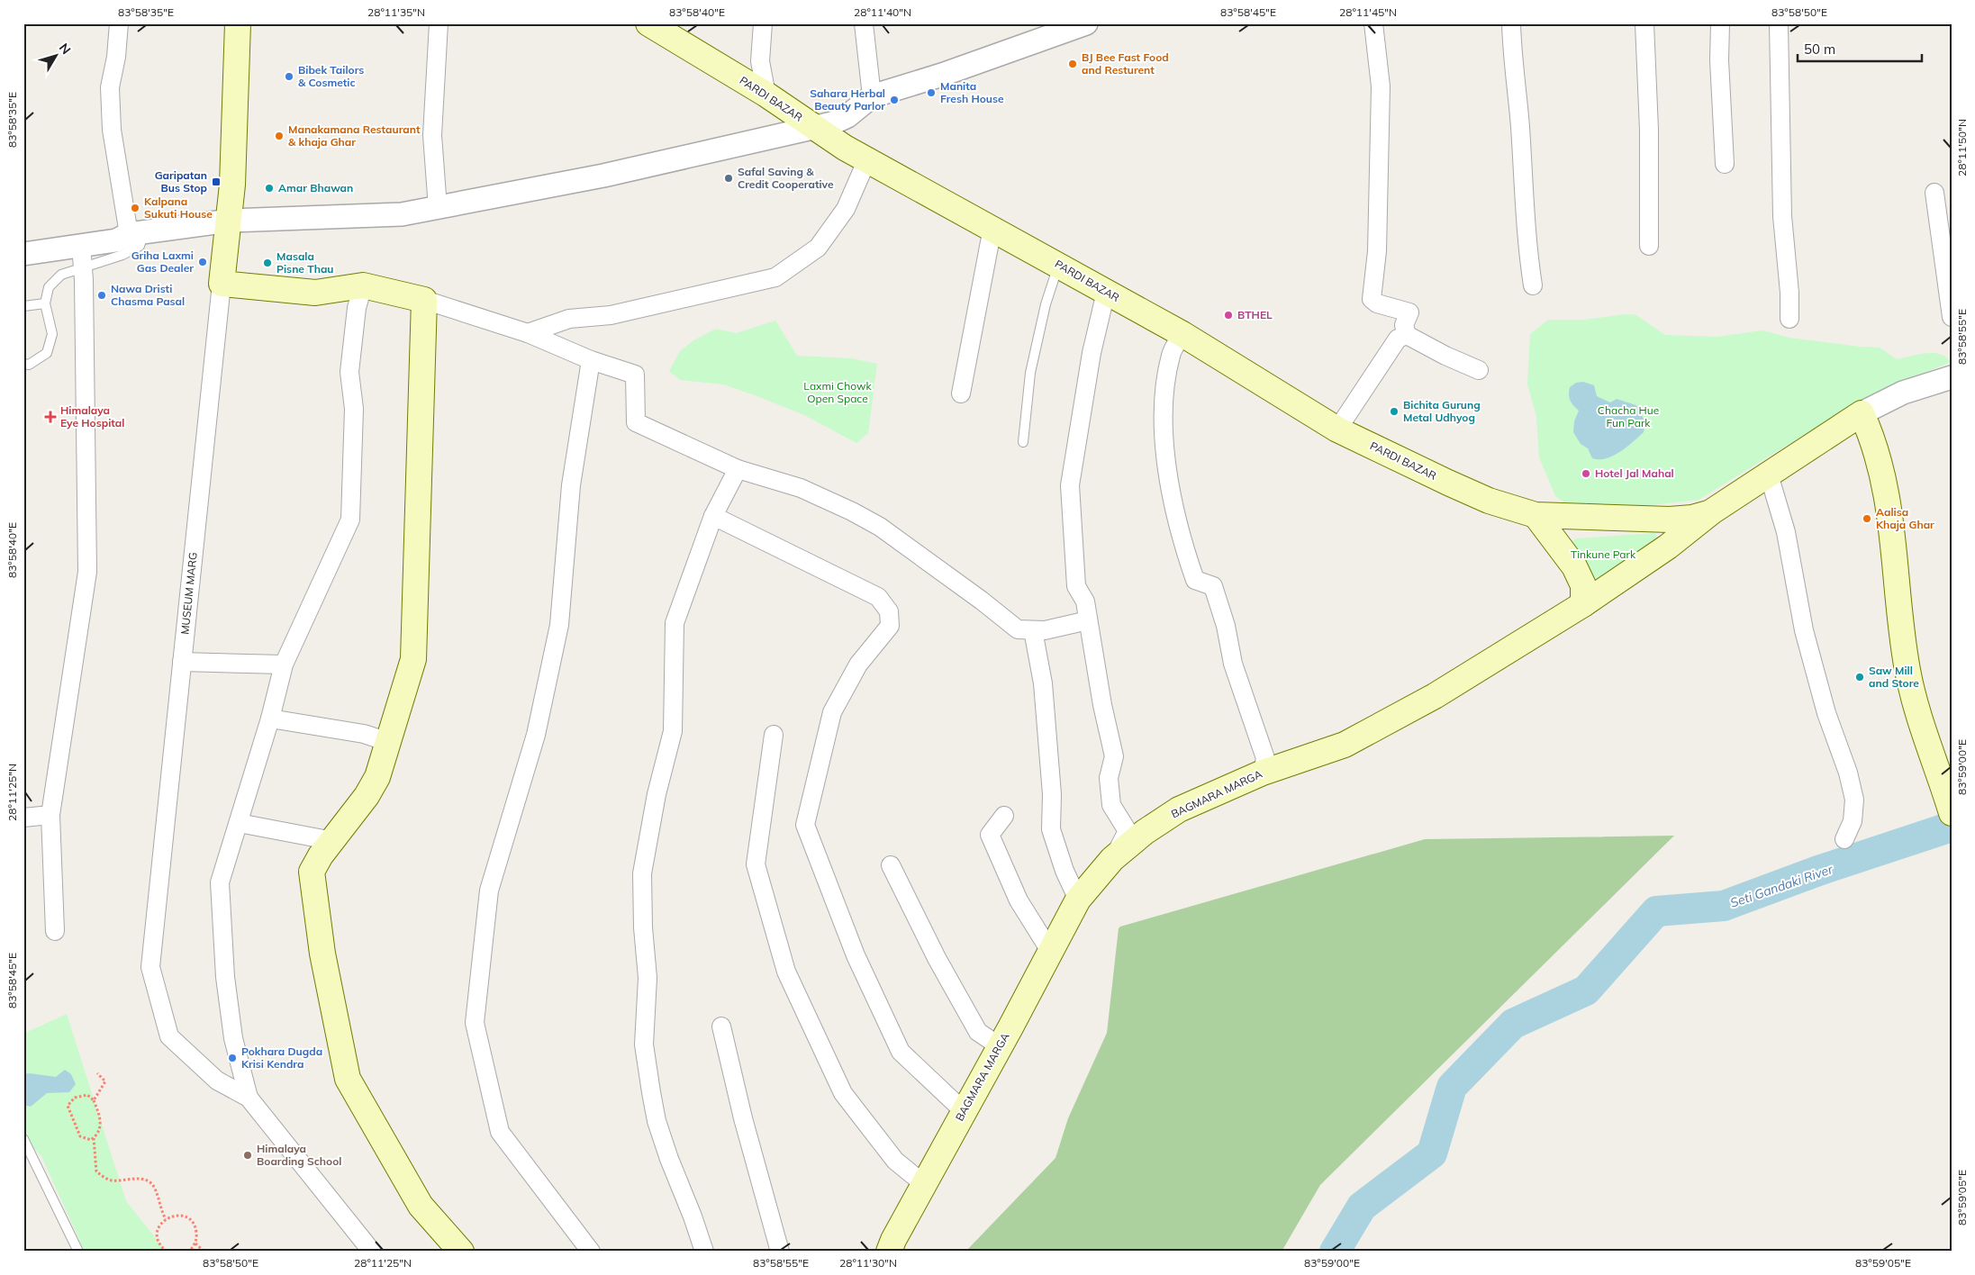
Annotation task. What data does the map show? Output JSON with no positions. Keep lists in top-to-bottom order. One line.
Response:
{"streets":{"main road":["PARDI BAZAR","BAGMARA MARGA"],"street":["MUSEUM MARG"]},"crossings":[["PARDI BAZAR","BAGMARA MARGA"]],"water":["Seti Gandaki River"],"parks":["Laxmi Chowk Open Space","Chacha Hue Fun Park","Tinkune Park"],"places":{"other":["BJ Bee Fast Food and Resturent","Bibek Tailors & Cosmetic","Manita Fresh House","Sahara Herbal Beauty Parlor","Manakamana Restaurant & khaja Ghar","Safal Saving & Credit Cooperative","Amar Bhawan","Kalpana Sukuti House","Griha Laxmi Gas Dealer","Masala Pisne Thau","Nawa Dristi Chasma Pasal","BTHEL","Bichita Gurung Metal Udhyog","Hotel Jal Mahal","Aalisa Khaja Ghar","Saw Mill and Store","Pokhara Dugda Krisi Kendra","Himalaya Boarding School"],"transit":["Garipatan Bus Stop"],"health":["Himalaya Eye Hospital"]},"scale_bar":"50 m","north":"top right","coordinates":["83°58'35\"E","28°11'35\"N","83°58'40\"E","28°11'40\"N","83°58'45\"E","28°11'45\"N","83°58'50\"E","28°11'50\"N","83°58'55\"E","83°59'00\"E","28°11'25\"N","83°59'05\"E","28°11'30\"N"]}
